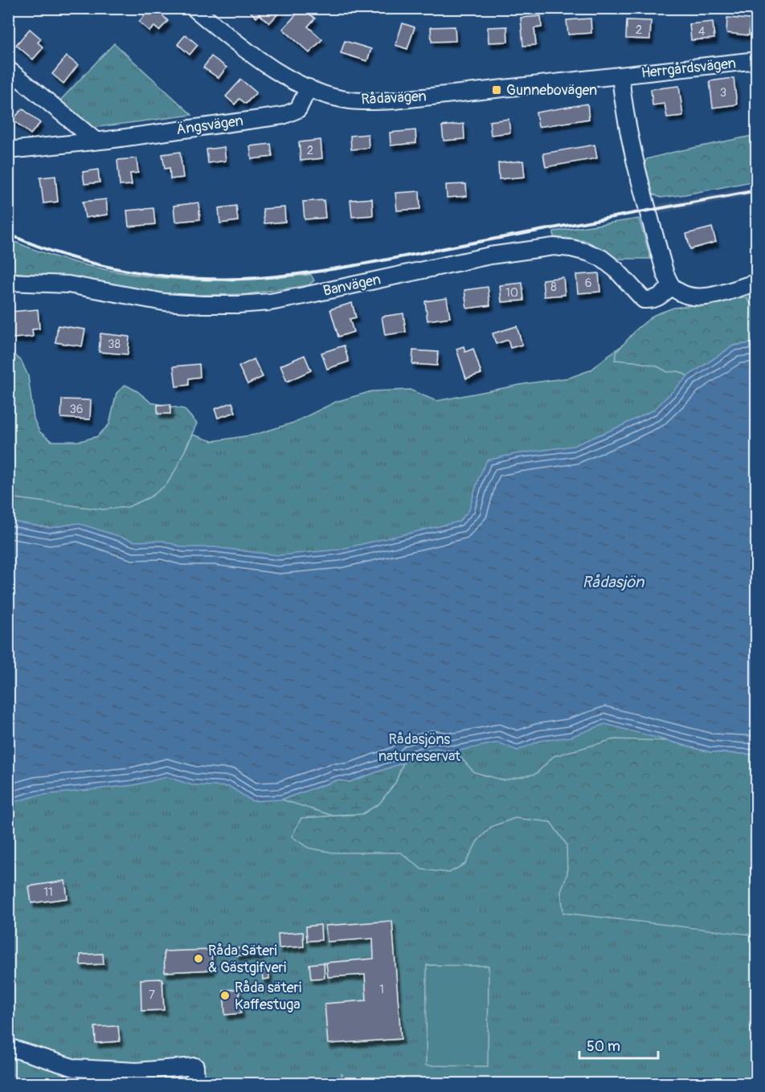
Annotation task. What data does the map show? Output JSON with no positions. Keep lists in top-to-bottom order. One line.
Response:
{"streets":{"street":["Herrgårdsvägen","Rådavägen","Ängsvägen","Banvägen"]},"crossings":[["Herrgårdsvägen","Rådavägen"],["Rådavägen","Ängsvägen"]],"water":["Rådasjön"],"parks":["Rådasjöns naturreservat"],"places":{"transit":["Gunnebovägen"],"other":["Råda Säteri & Gästgifveri","Råda säteri Kaffestuga"]},"house_numbers":["2","4","3","2","6","8","10","38","36","11","1","7"],"scale_bar":"50 m"}
